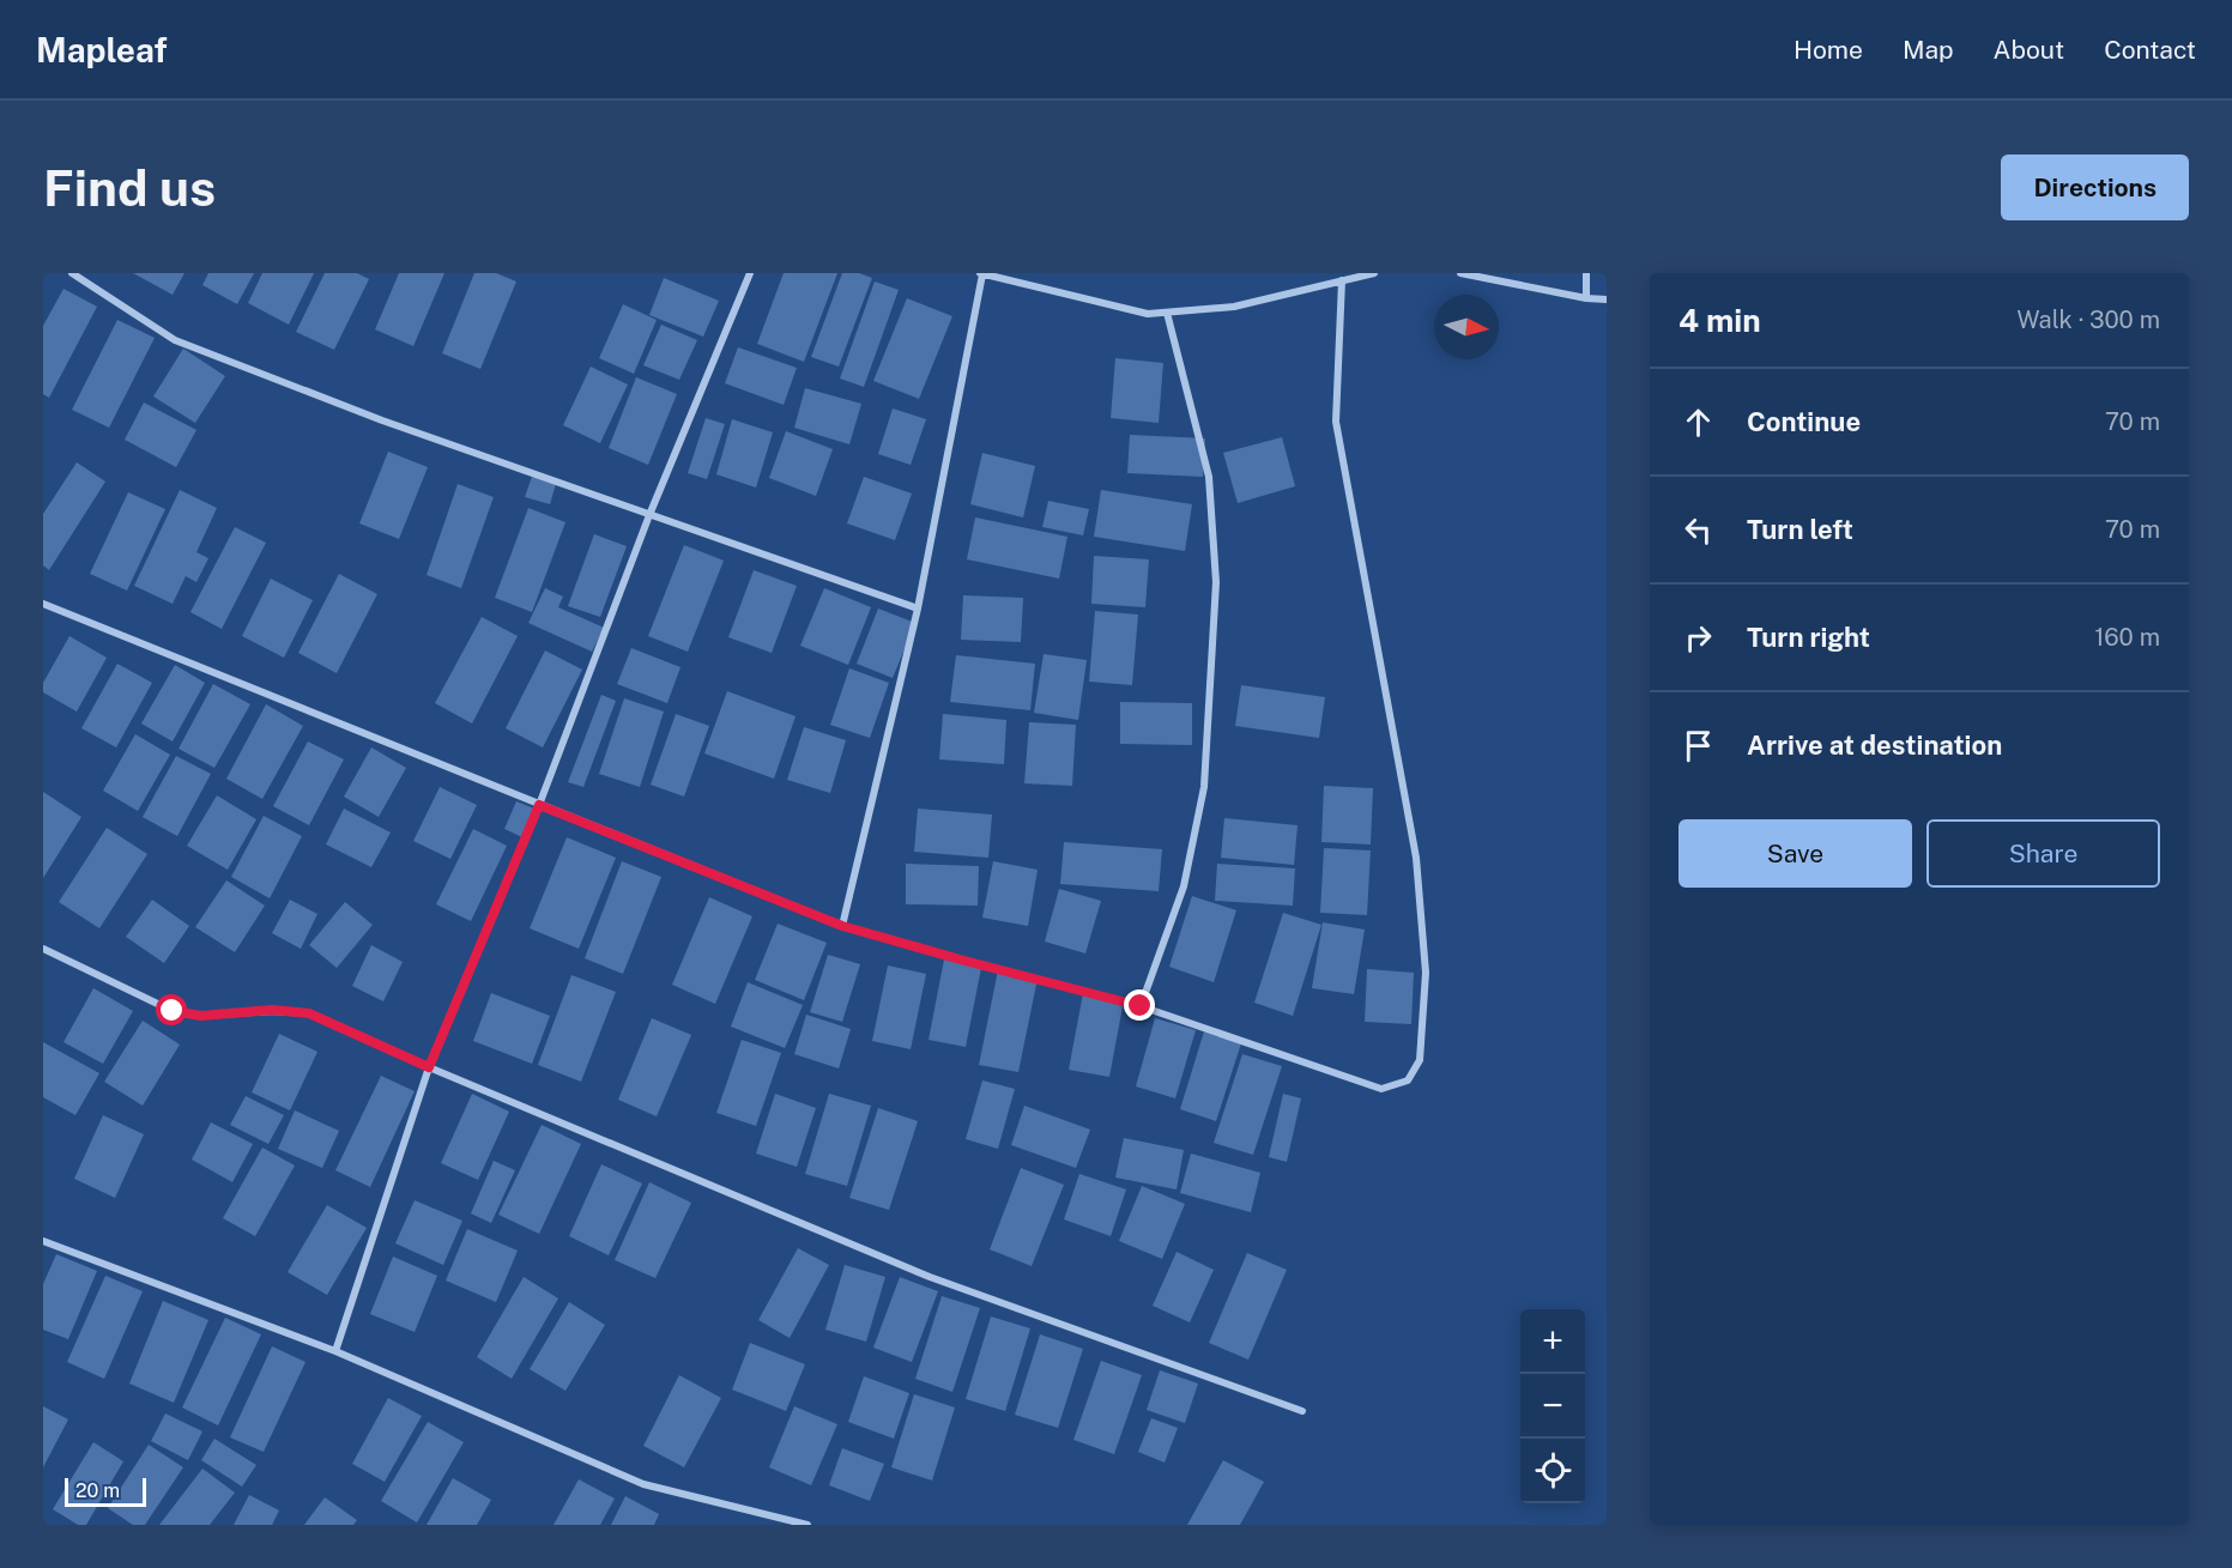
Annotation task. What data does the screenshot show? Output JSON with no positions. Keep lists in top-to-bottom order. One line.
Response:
{"scale_bar":"20 m","north":"right","page":{"header":"Mapleaf","nav":["Home","Map","About","Contact"],"buttons":["Directions",["Save","Share"]],"title":"Find us","heading":["4 min","Walk · 300 m"],"list":[["Continue","70 m"],["Turn left","70 m"],["Turn right","160 m"],"Arrive at destination"],"map_buttons":["+","−"],"scale":"20 m"}}
